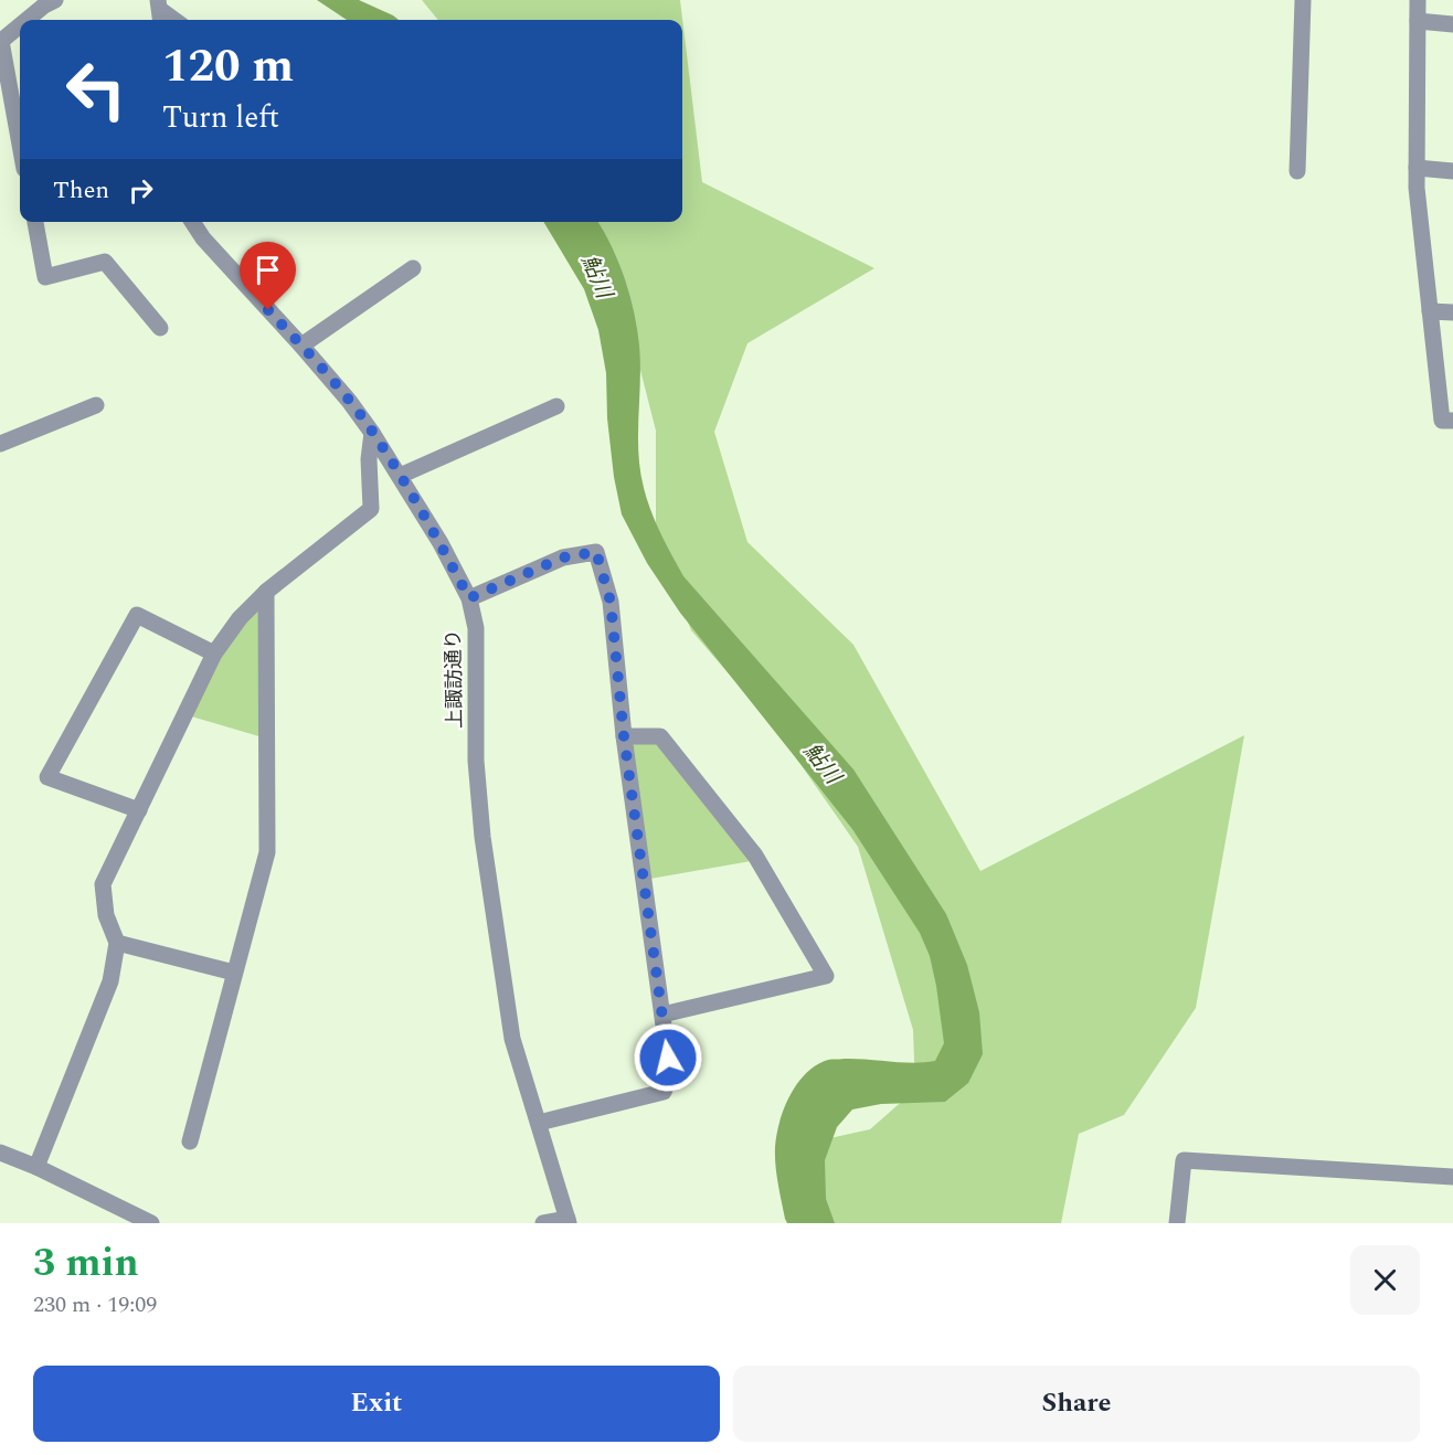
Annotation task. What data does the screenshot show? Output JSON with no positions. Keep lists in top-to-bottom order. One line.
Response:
{"streets":{"street":["上諏訪通り"]},"water":["鮎川"],"page":{"turn":["120 m","Turn left"],"then":"Then","heading":["3 min","230 m · 19:09"],"buttons":["Exit","Share"]}}
